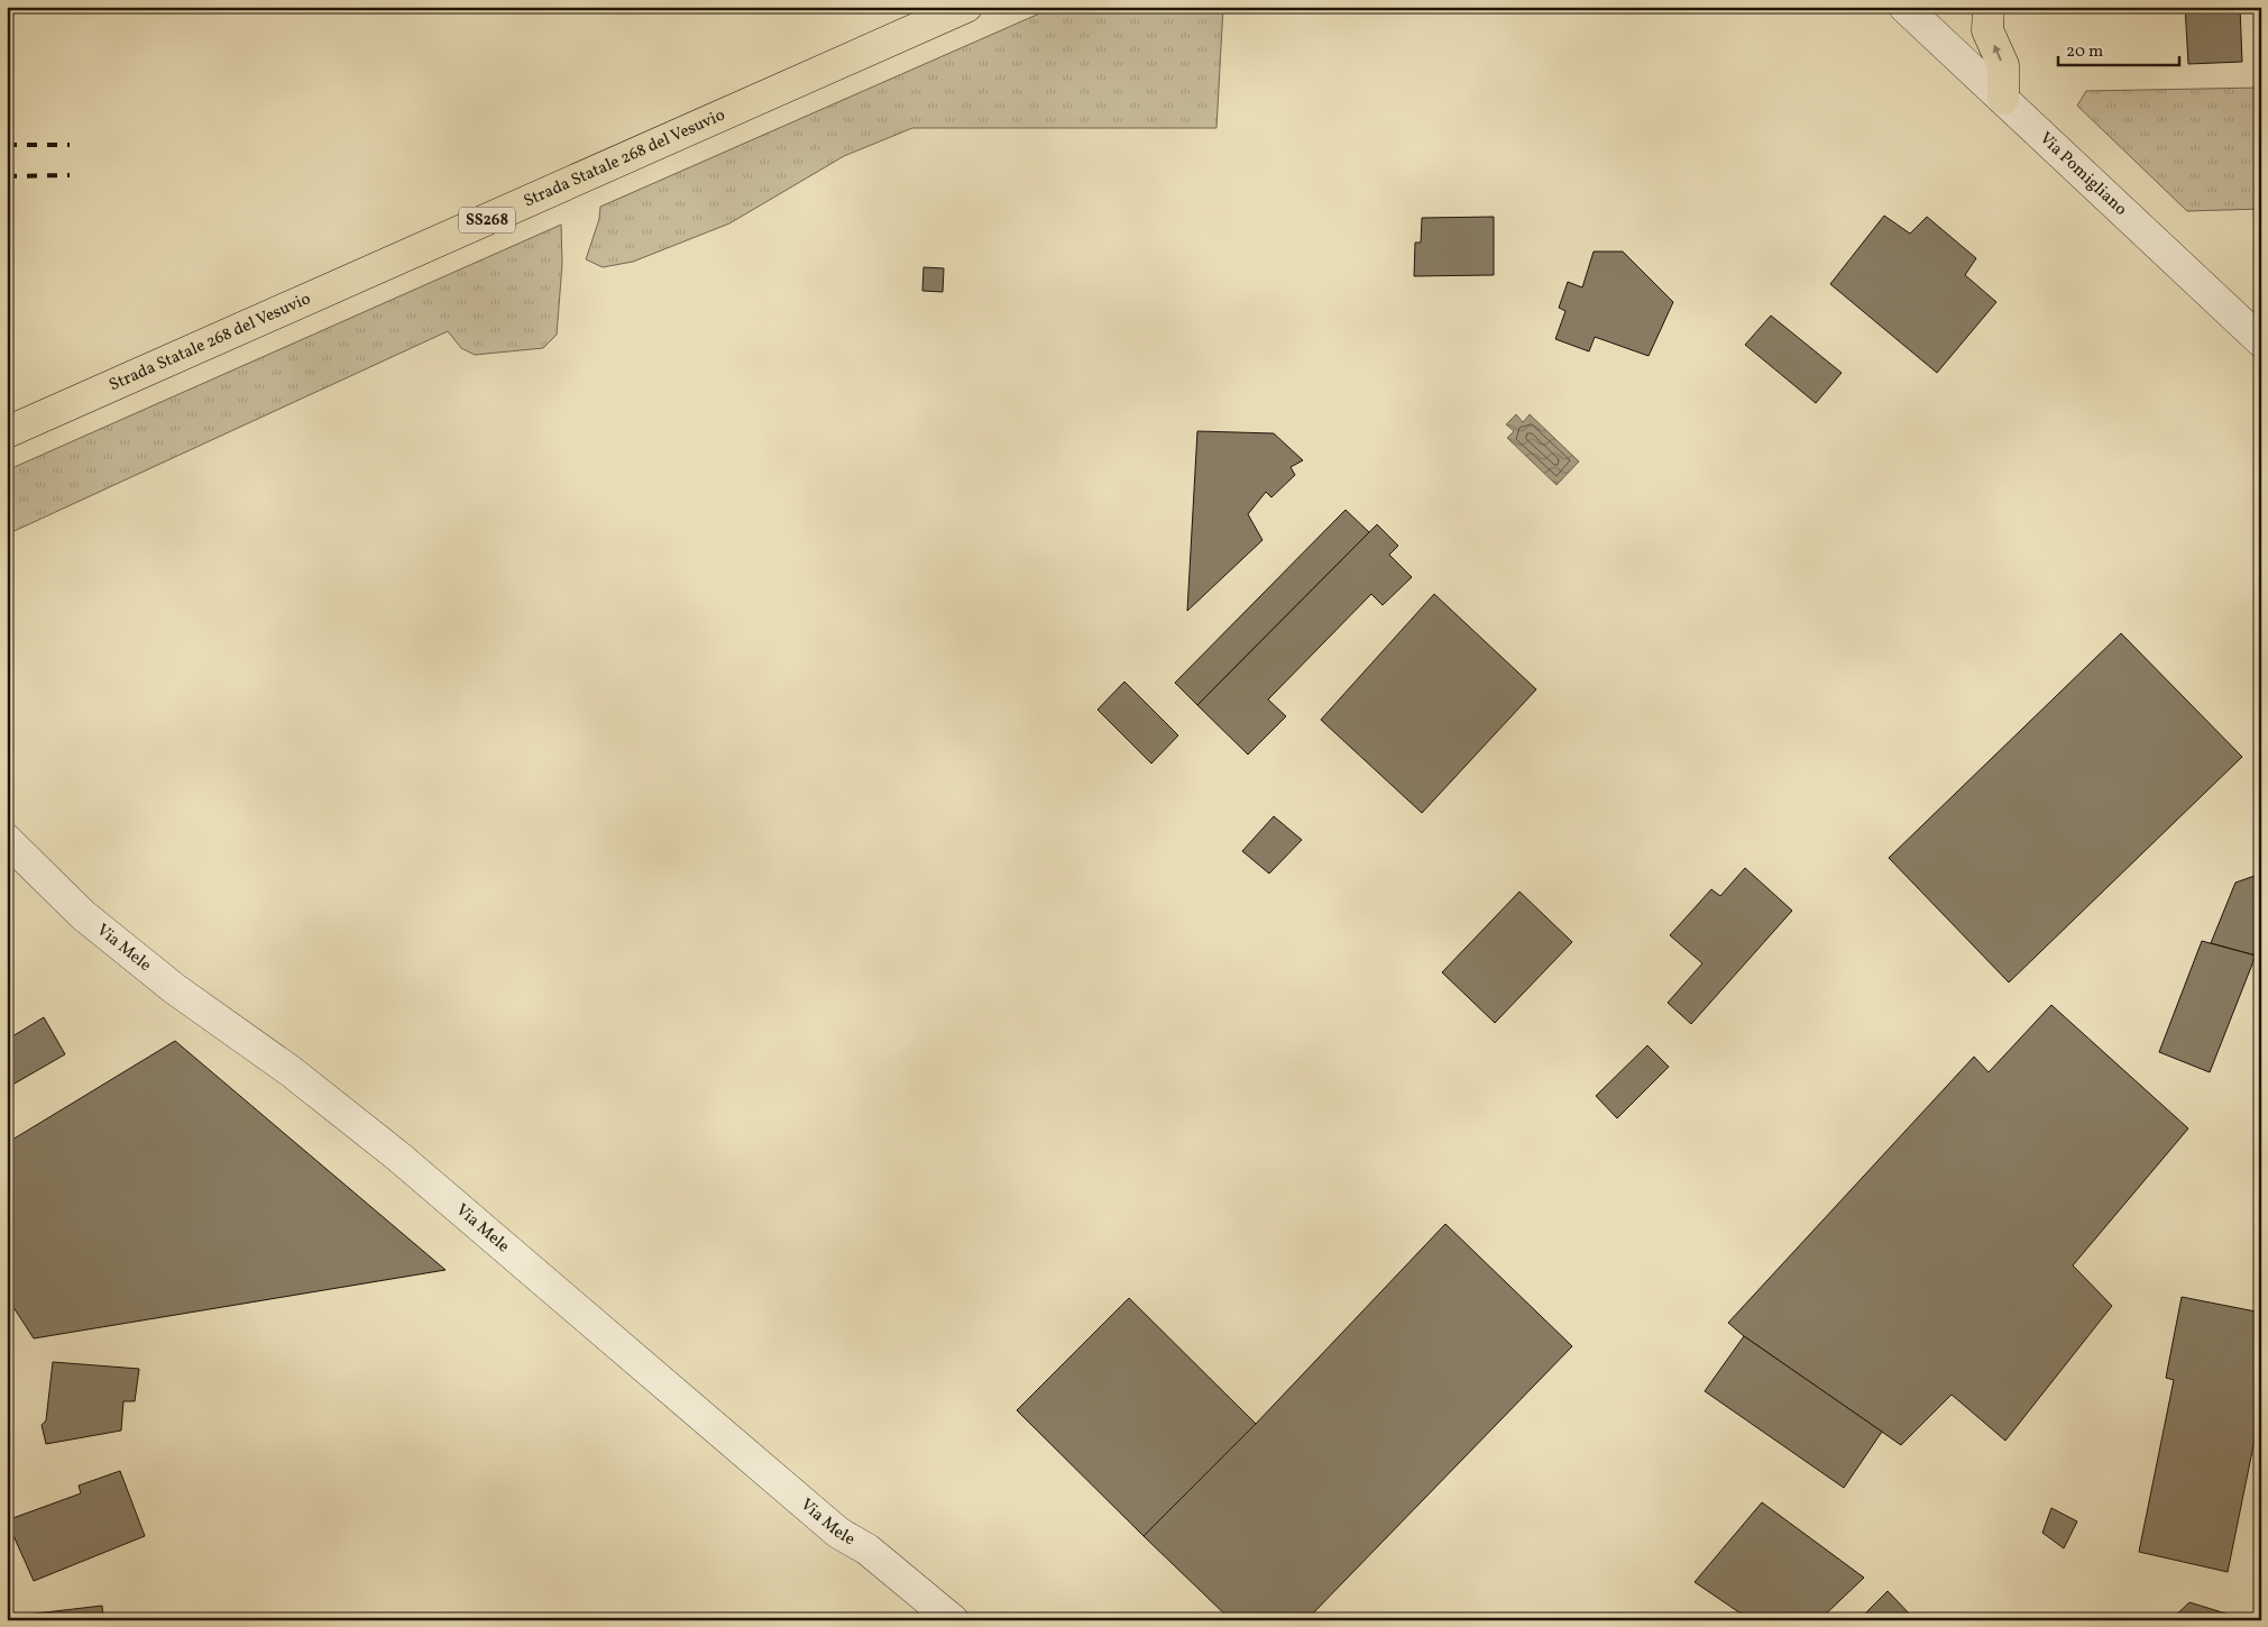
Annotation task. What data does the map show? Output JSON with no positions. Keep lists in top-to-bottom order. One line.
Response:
{"streets":{"highway":["Strada Statale 268 del Vesuvio","SS268"],"street":["Via Pomigliano","Via Mele"]},"scale_bar":"20 m"}
